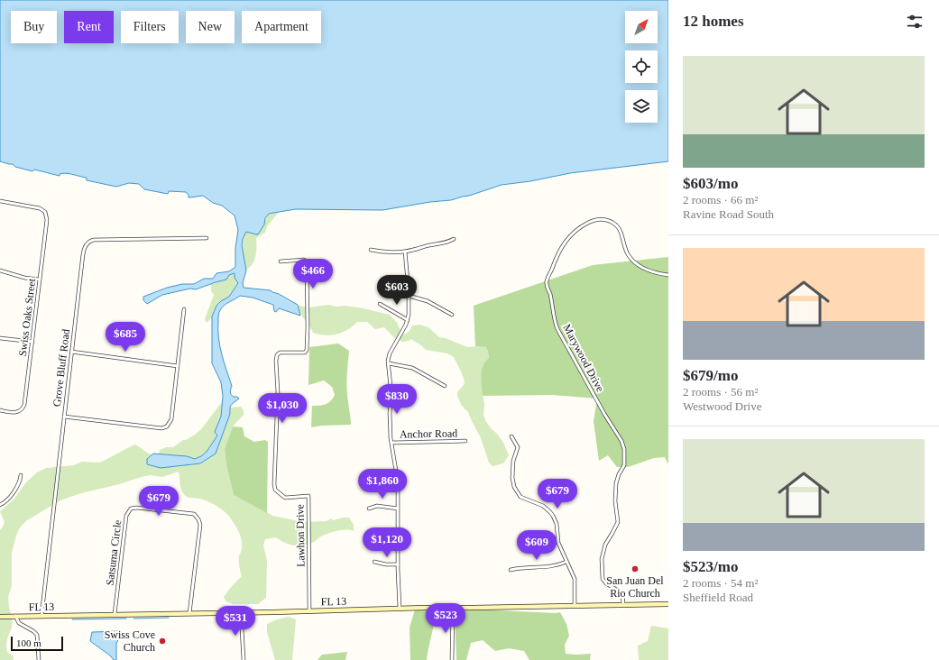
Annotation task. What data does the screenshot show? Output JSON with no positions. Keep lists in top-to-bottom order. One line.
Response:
{"streets":{"main road":["FL 13"],"street":["Swiss Oaks Street","Marywood Drive","Grove Bluff Road","Anchor Road","Lawhon Drive","Satsuma Circle"]},"crossings":[["Marywood Drive","FL 13"],["Grove Bluff Road","FL 13"],["Lawhon Drive","FL 13"],["Satsuma Circle","FL 13"]],"places":["San Juan Del Rio Church","Swiss Cove Church"],"scale_bar":"100 m","north":"top right","page":{"heading":"12 homes","chip":["Buy","Rent","Filters","New","Apartment"],"list":[{"name":"$603/mo","note":"2 rooms · 66 m² · Ravine Road South"},{"name":"$679/mo","note":"2 rooms · 56 m² · Westwood Drive"},{"name":"$523/mo","note":"2 rooms · 54 m² · Sheffield Road"}],"price":["$466","$603","$685","$830","$1,030","$1,860","$679","$679","$1,120","$609","$523","$531"],"scale":"100 m"}}
